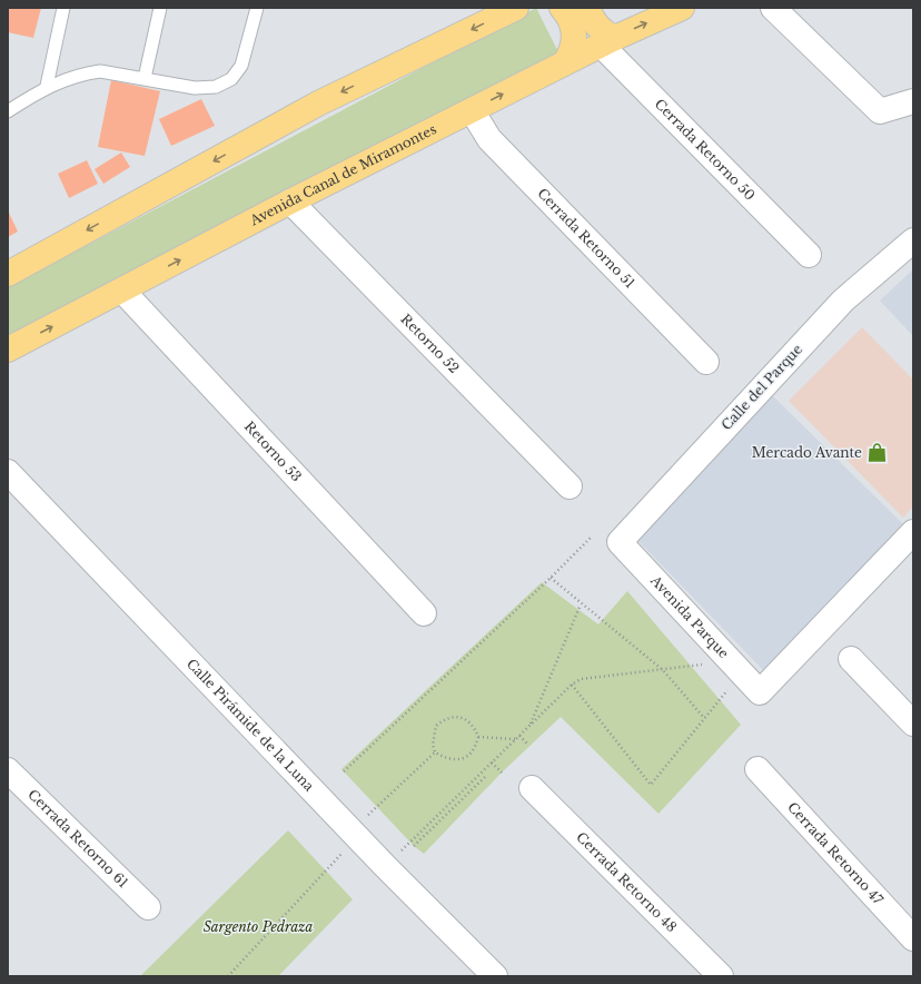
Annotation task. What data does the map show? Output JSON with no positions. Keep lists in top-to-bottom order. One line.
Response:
{"streets":{"main road":["Avenida Canal de Miramontes"],"street":["Cerrada Retorno 50","Cerrada Retorno 51","Retorno 52","Calle del Parque","Retorno 53","Avenida Parque","Calle Pirámide de la Luna","Cerrada Retorno 61","Cerrada Retorno 47","Cerrada Retorno 48"]},"crossings":[["Cerrada Retorno 50","Avenida Canal de Miramontes"],["Avenida Canal de Miramontes","Cerrada Retorno 51"],["Avenida Canal de Miramontes","Retorno 52"],["Avenida Canal de Miramontes","Retorno 53"],["Calle del Parque","Avenida Parque"]],"parks":["Sargento Pedraza"],"places":{"shop":["Mercado Avante"]}}
